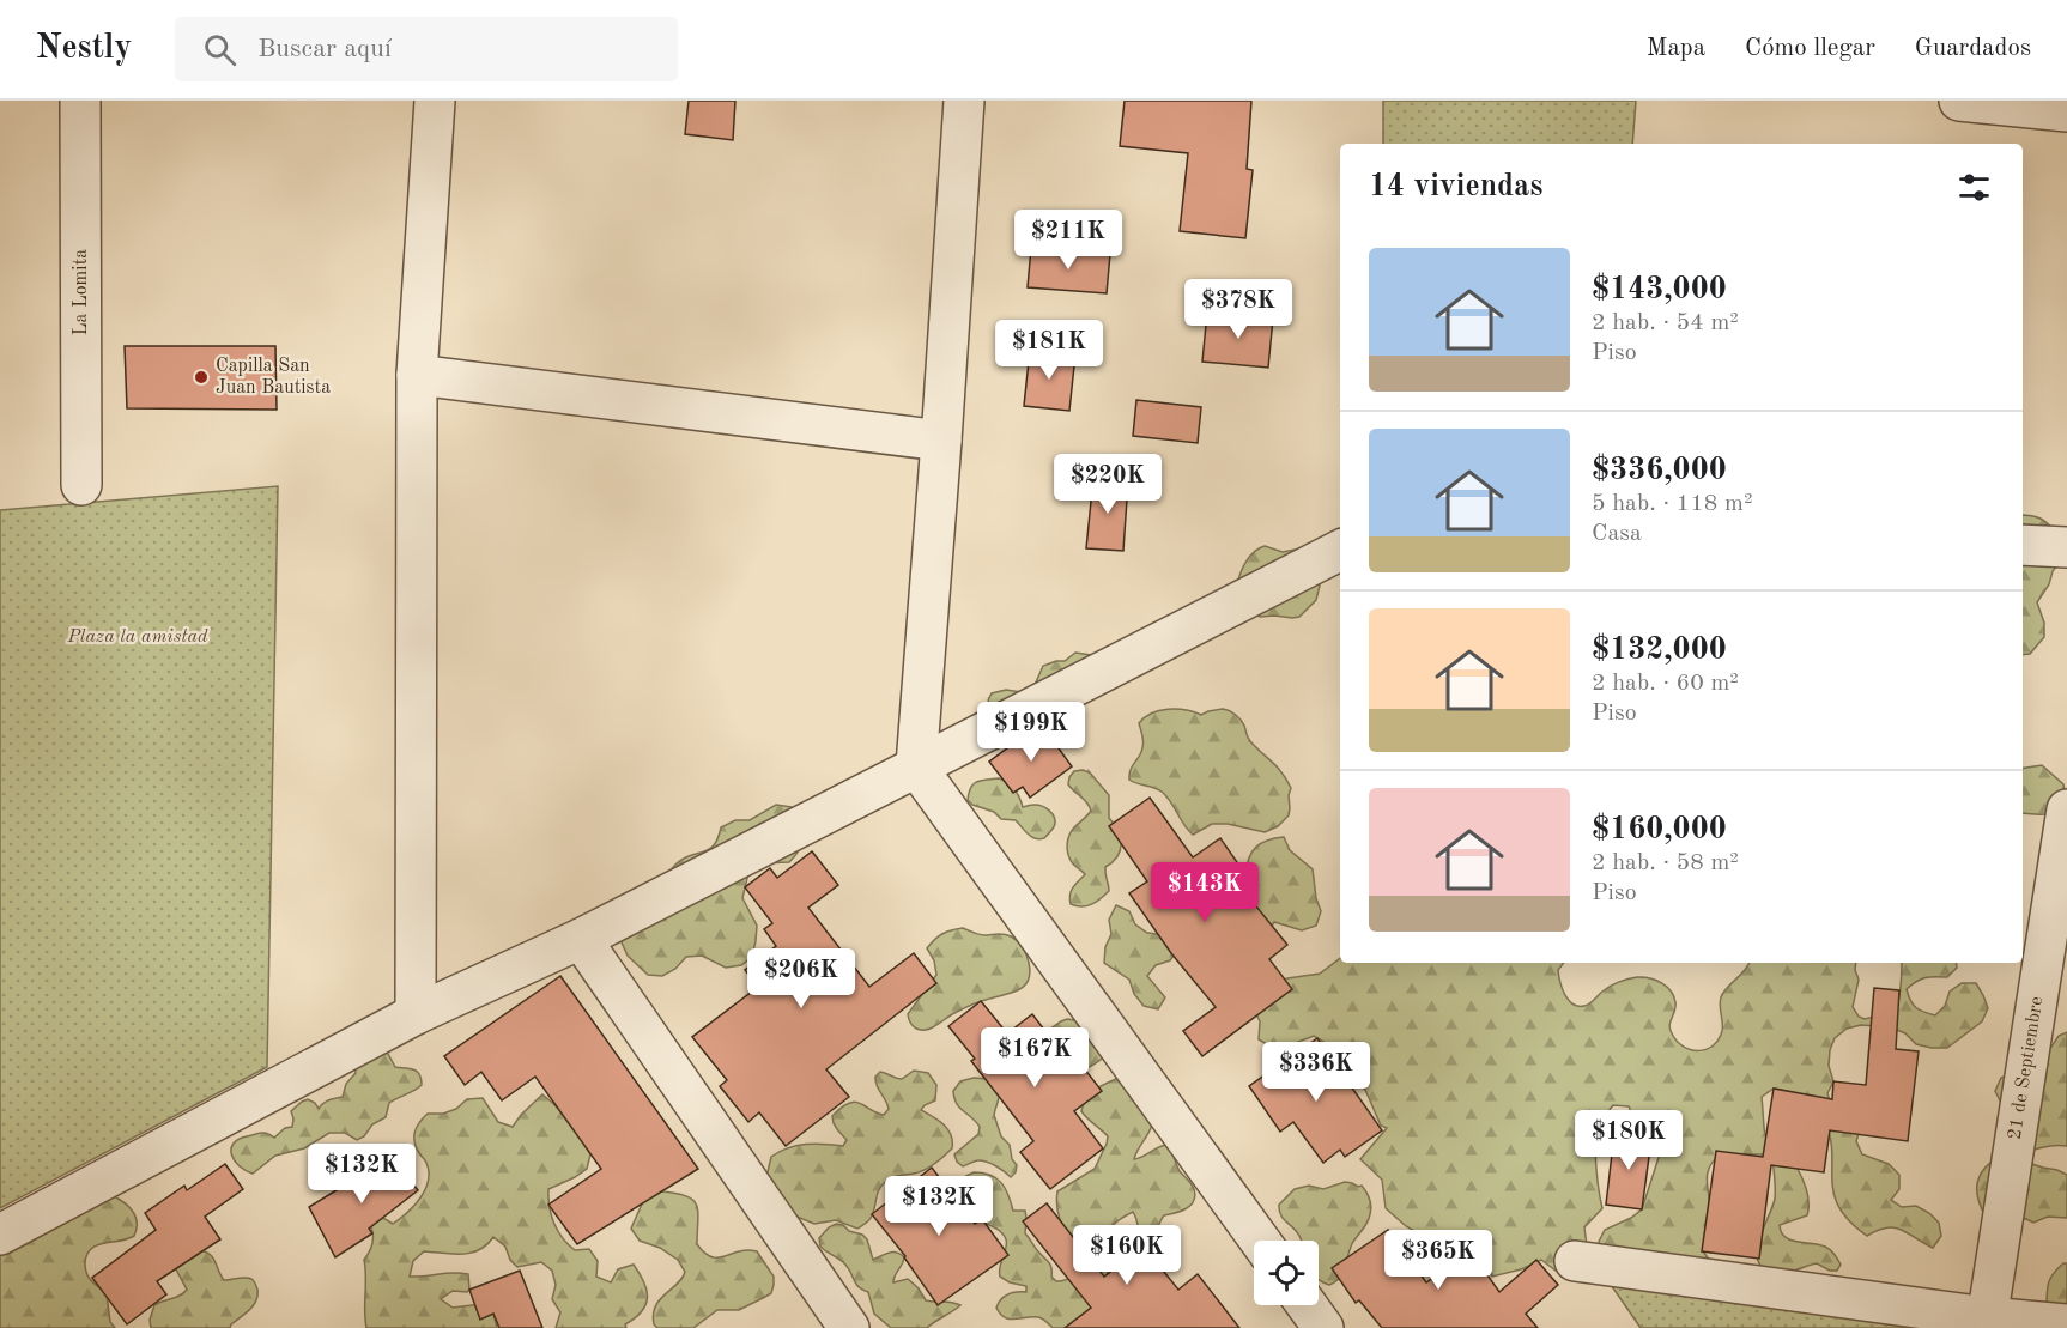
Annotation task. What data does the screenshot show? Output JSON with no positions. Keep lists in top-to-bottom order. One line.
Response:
{"streets":{"street":["La Lomita","21 de Septiembre"]},"parks":["Plaza la amistad"],"places":["Capilla San Juan Bautista"],"page":{"header":"Nestly","search":"Buscar aquí","nav":["Mapa","Cómo llegar","Guardados"],"heading":"14 viviendas","price":["$211K","$378K","$181K","$220K","$199K","$143K","$206K","$167K","$336K","$180K","$132K","$132K","$160K","$365K"],"list":[{"name":"$143,000","note":"2 hab. · 54 m² · Piso"},{"name":"$336,000","note":"5 hab. · 118 m² · Casa"},{"name":"$132,000","note":"2 hab. · 60 m² · Piso"},{"name":"$160,000","note":"2 hab. · 58 m² · Piso"}]}}
